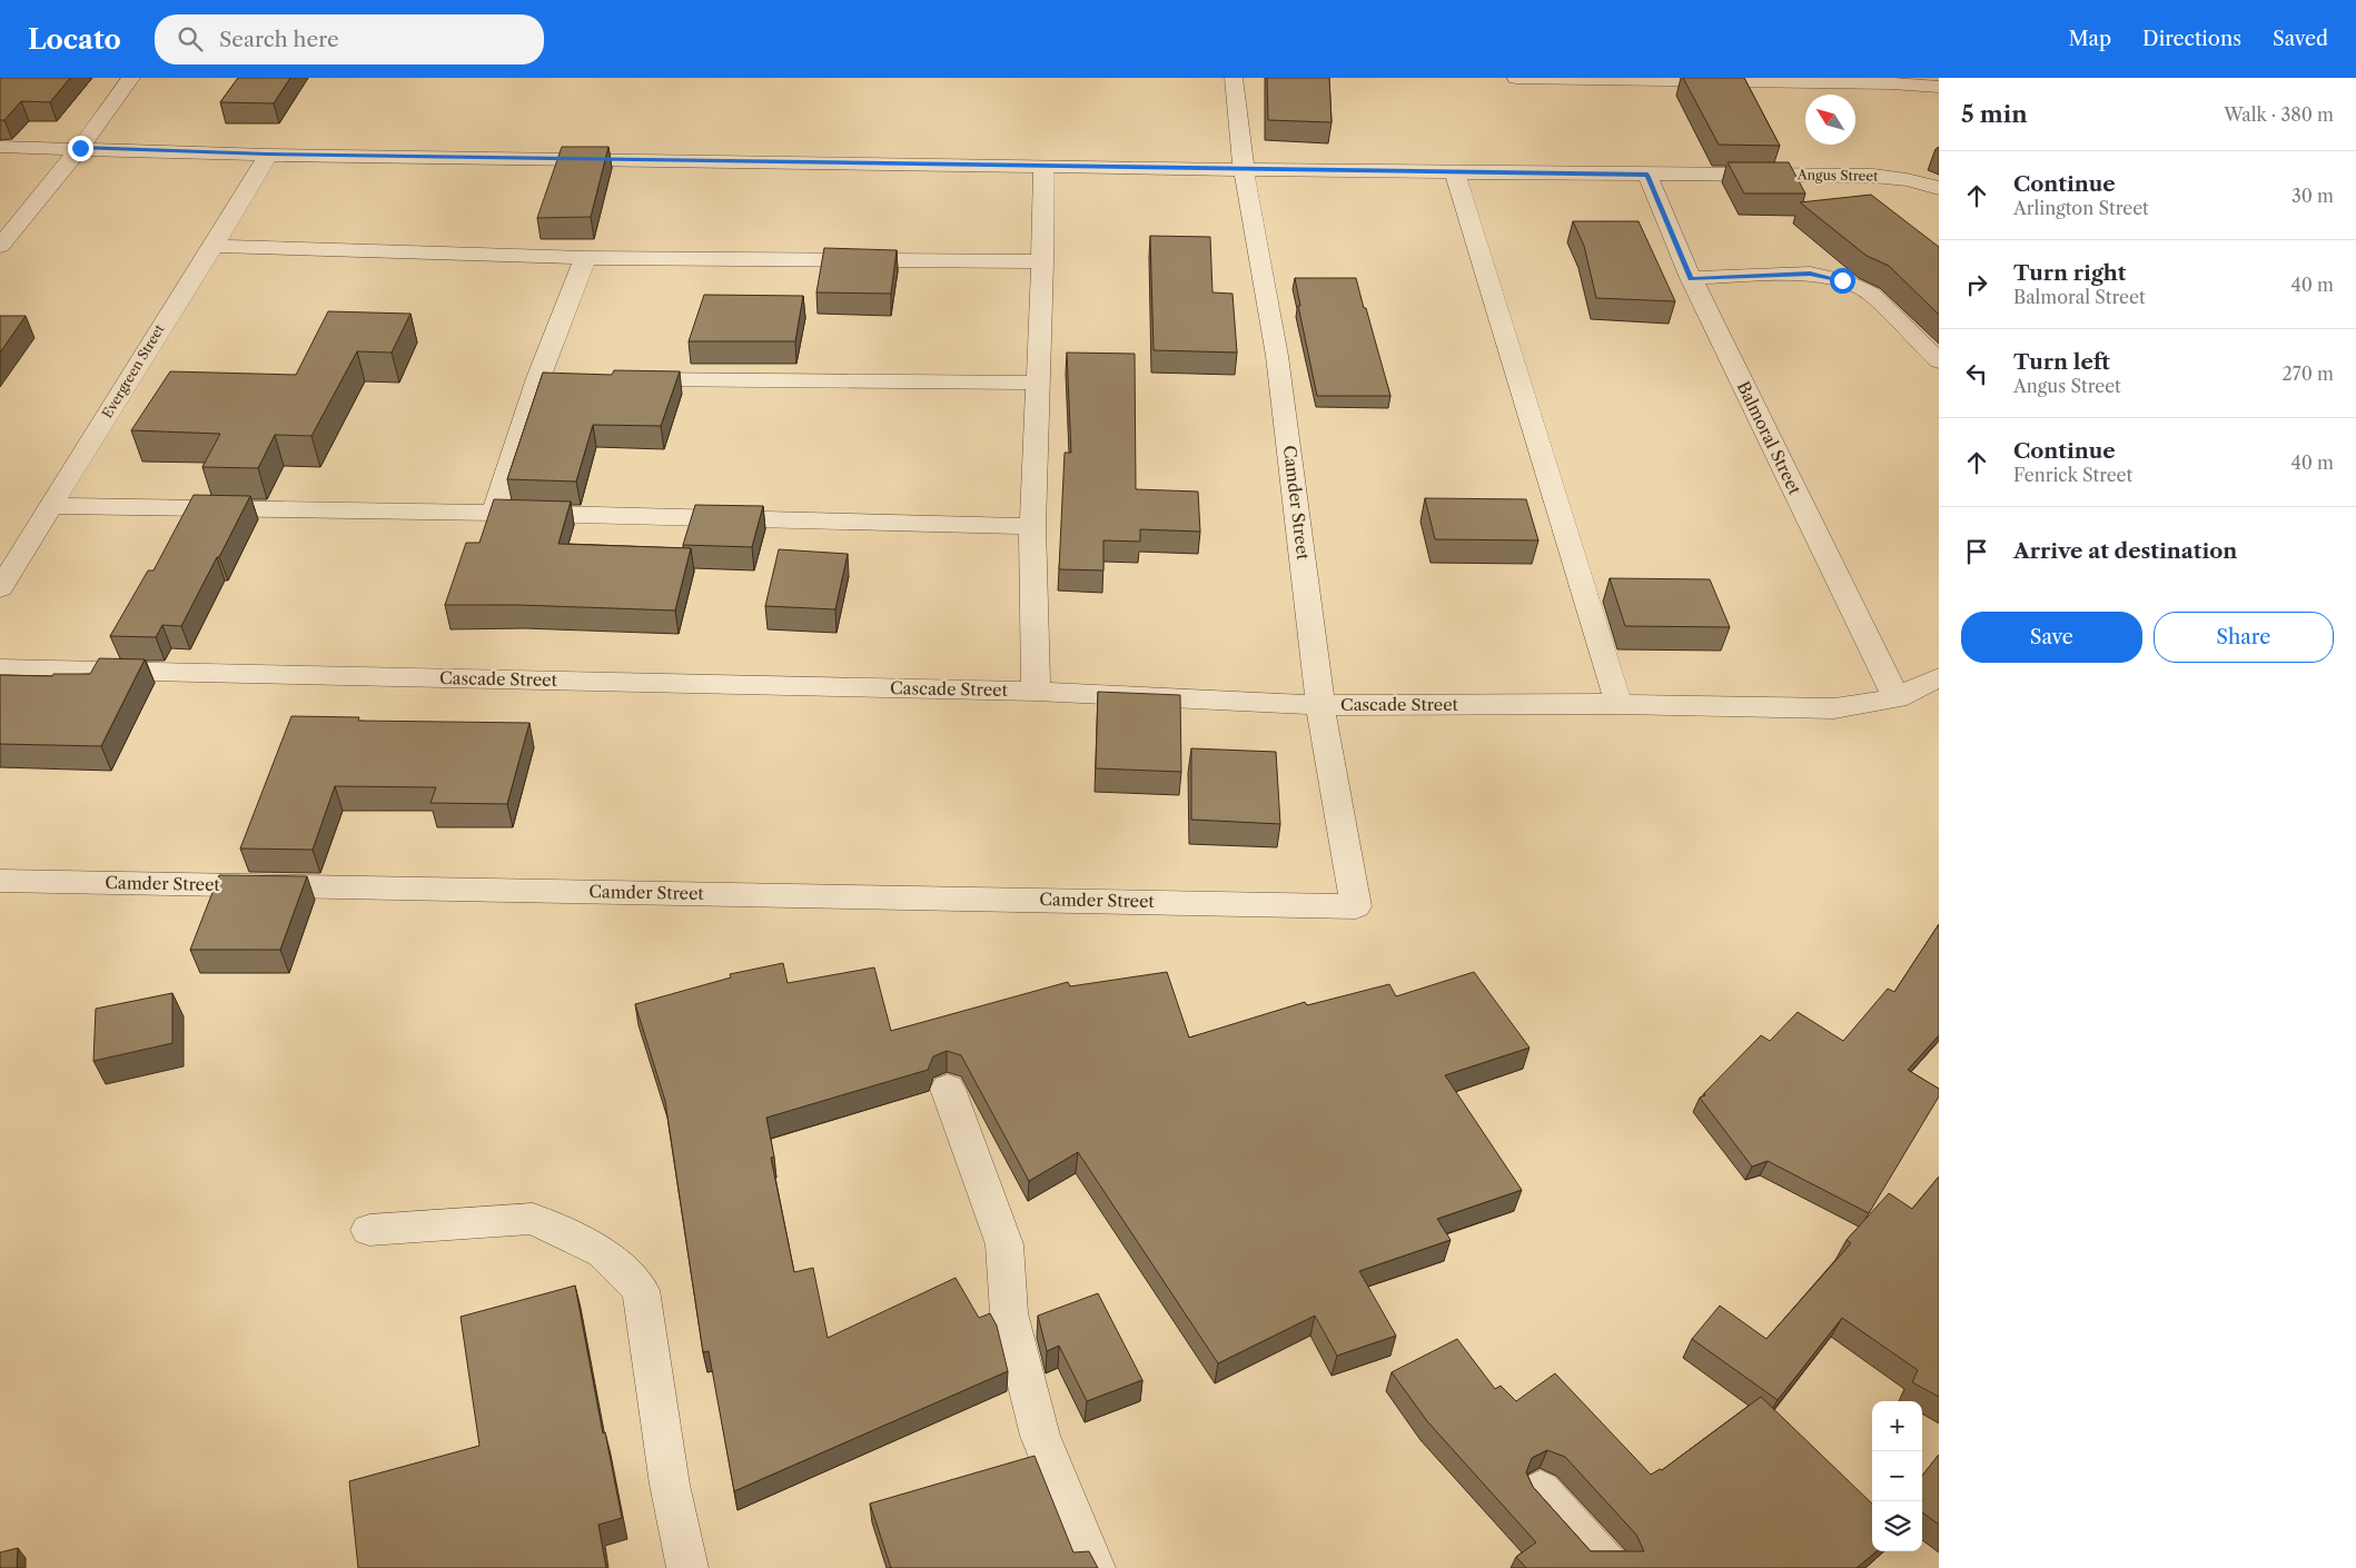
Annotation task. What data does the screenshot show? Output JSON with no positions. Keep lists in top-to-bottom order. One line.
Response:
{"streets":{"street":["Angus Street","Evergreen Street","Balmoral Street","Camder Street","Cascade Street"]},"crossings":[["Angus Street","Evergreen Street"],["Angus Street","Balmoral Street"],["Angus Street","Camder Street"],["Balmoral Street","Cascade Street"],["Camder Street","Cascade Street"]],"north":"top left","page":{"header":"Locato","search":"Search here","nav":["Map","Directions","Saved"],"heading":["5 min","Walk · 380 m"],"list":[["Continue","Arlington Street","30 m"],["Turn right","Balmoral Street","40 m"],["Turn left","Angus Street","270 m"],["Continue","Fenrick Street","40 m"],"Arrive at destination"],"buttons":["Save","Share"],"map_buttons":["+","−"]}}
